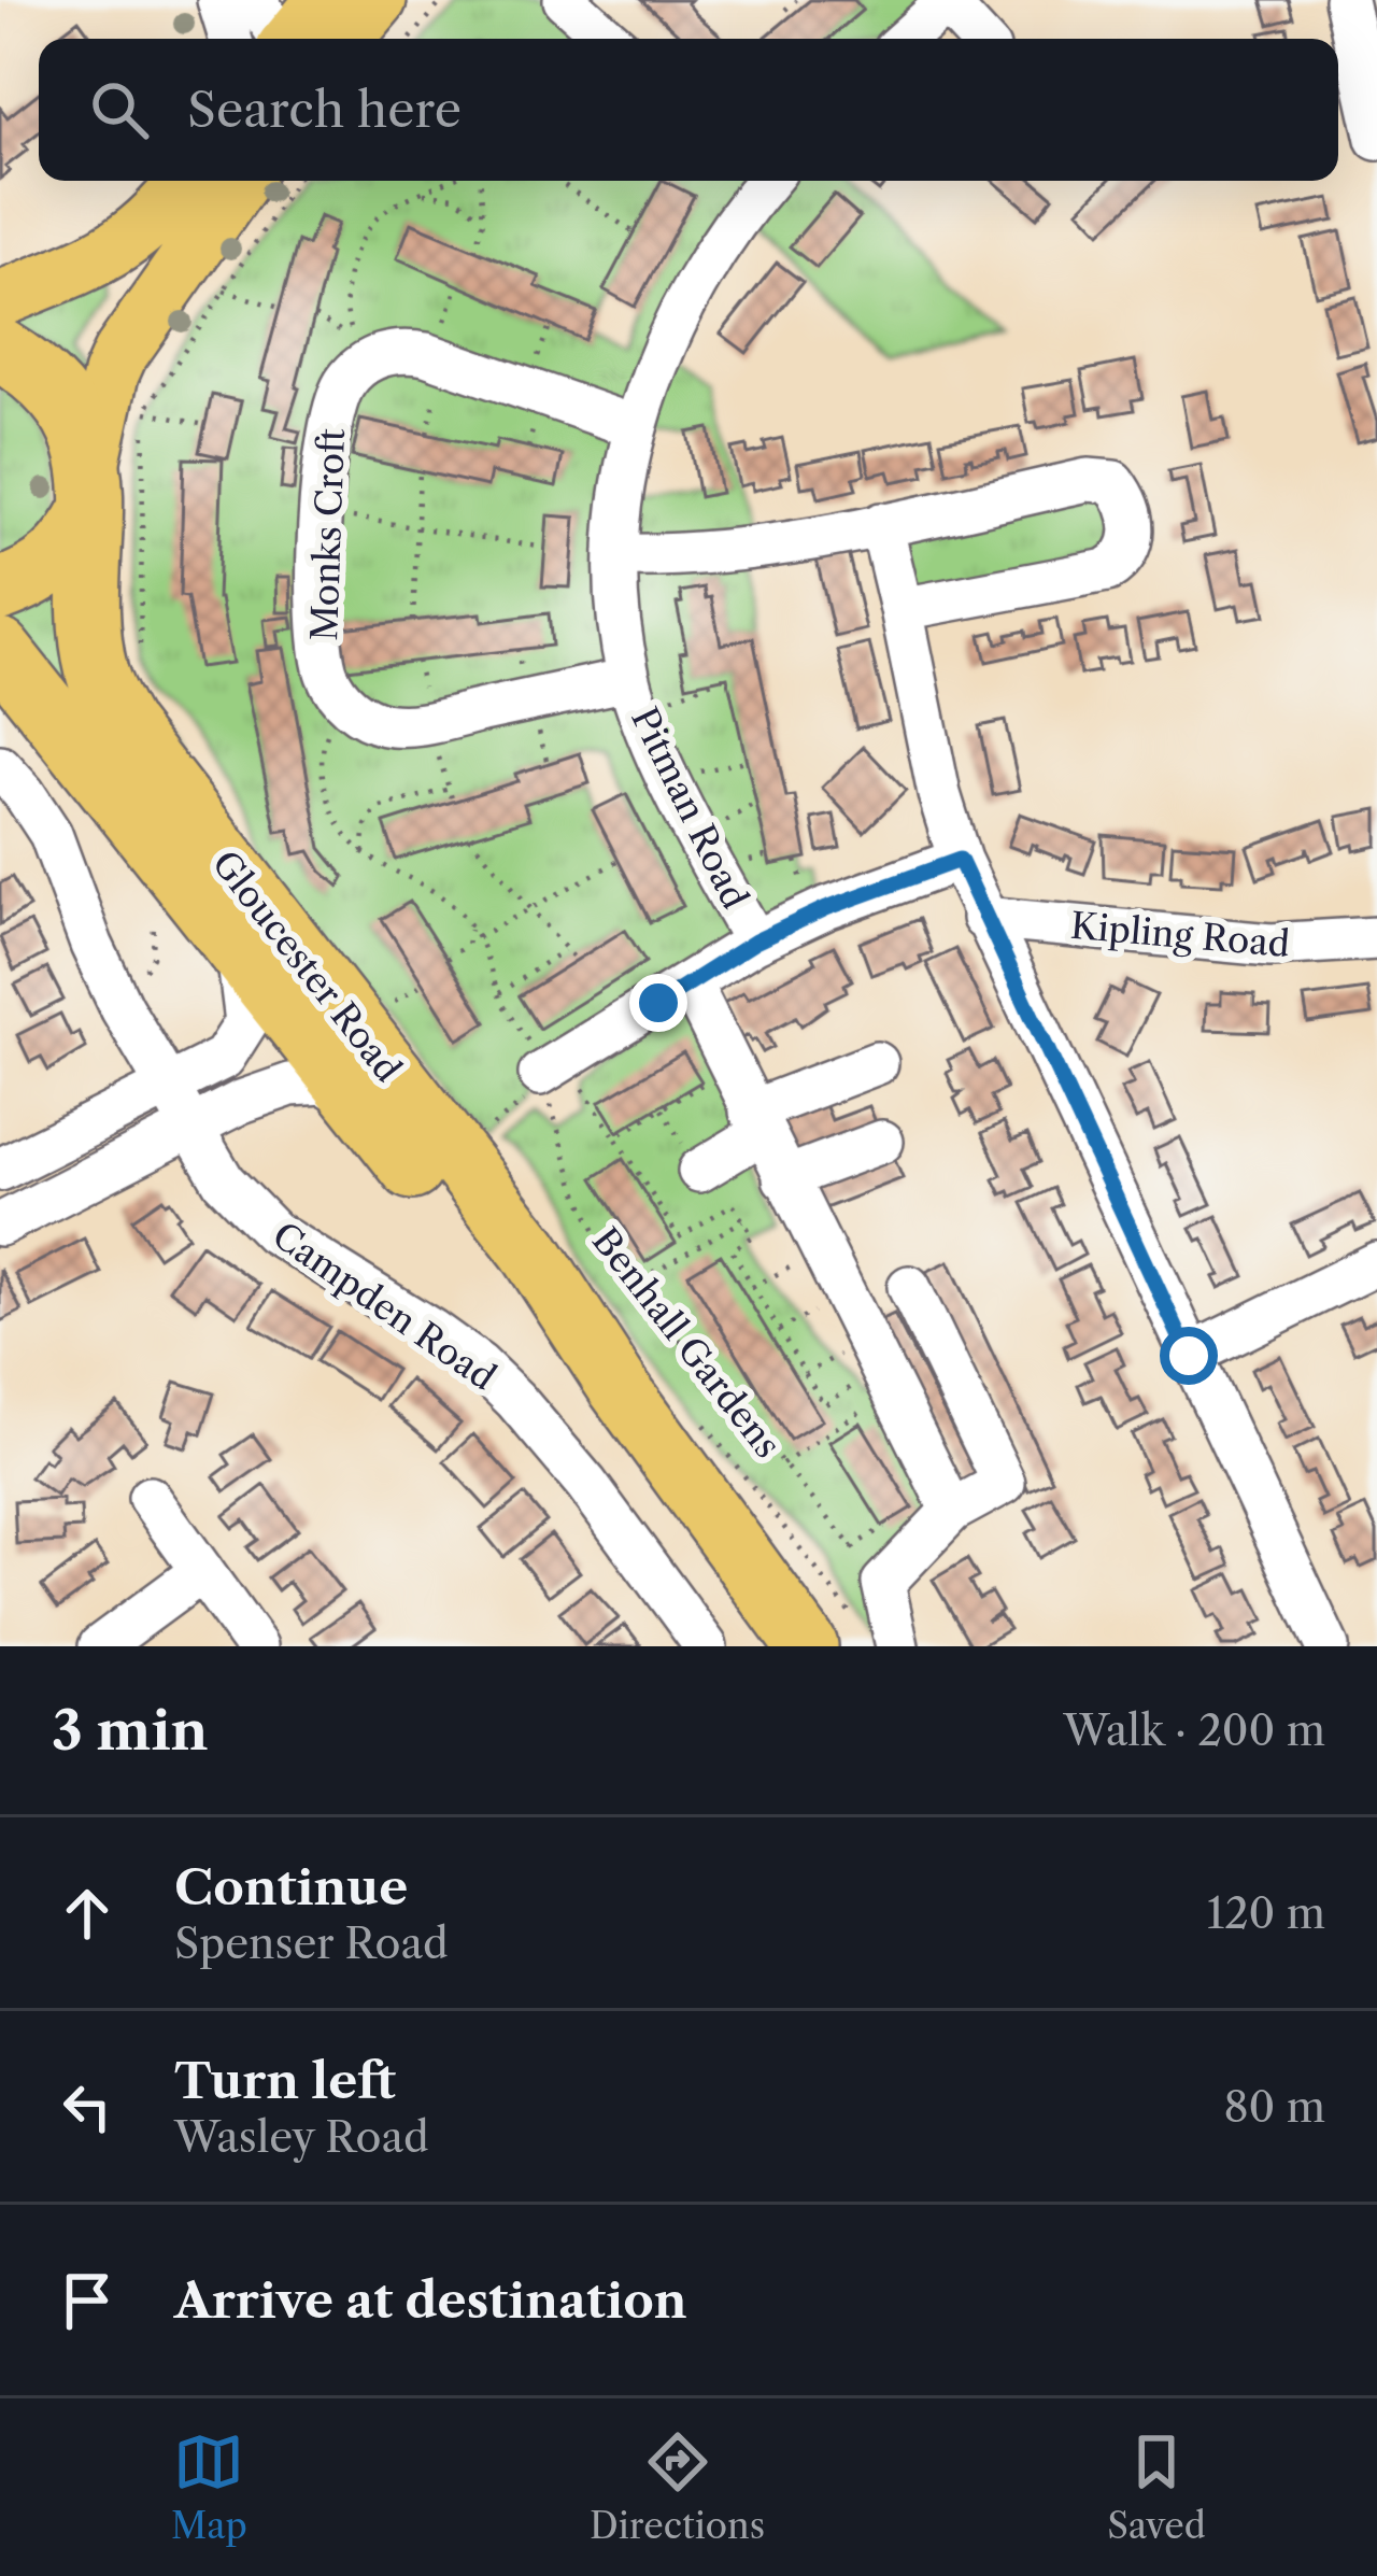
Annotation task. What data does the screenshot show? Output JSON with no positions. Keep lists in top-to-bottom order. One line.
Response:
{"streets":{"highway":["Gloucester Road"],"street":["Monks Croft","Pitman Road","Kipling Road","Campden Road"],"path":["Benhall Gardens"]},"crossings":[["Monks Croft","Pitman Road"]],"page":{"search":"Search here","heading":["3 min","Walk · 200 m"],"list":[["Continue","Spenser Road","120 m"],["Turn left","Wasley Road","80 m"],"Arrive at destination"],"nav":["Map","Directions","Saved"]}}
